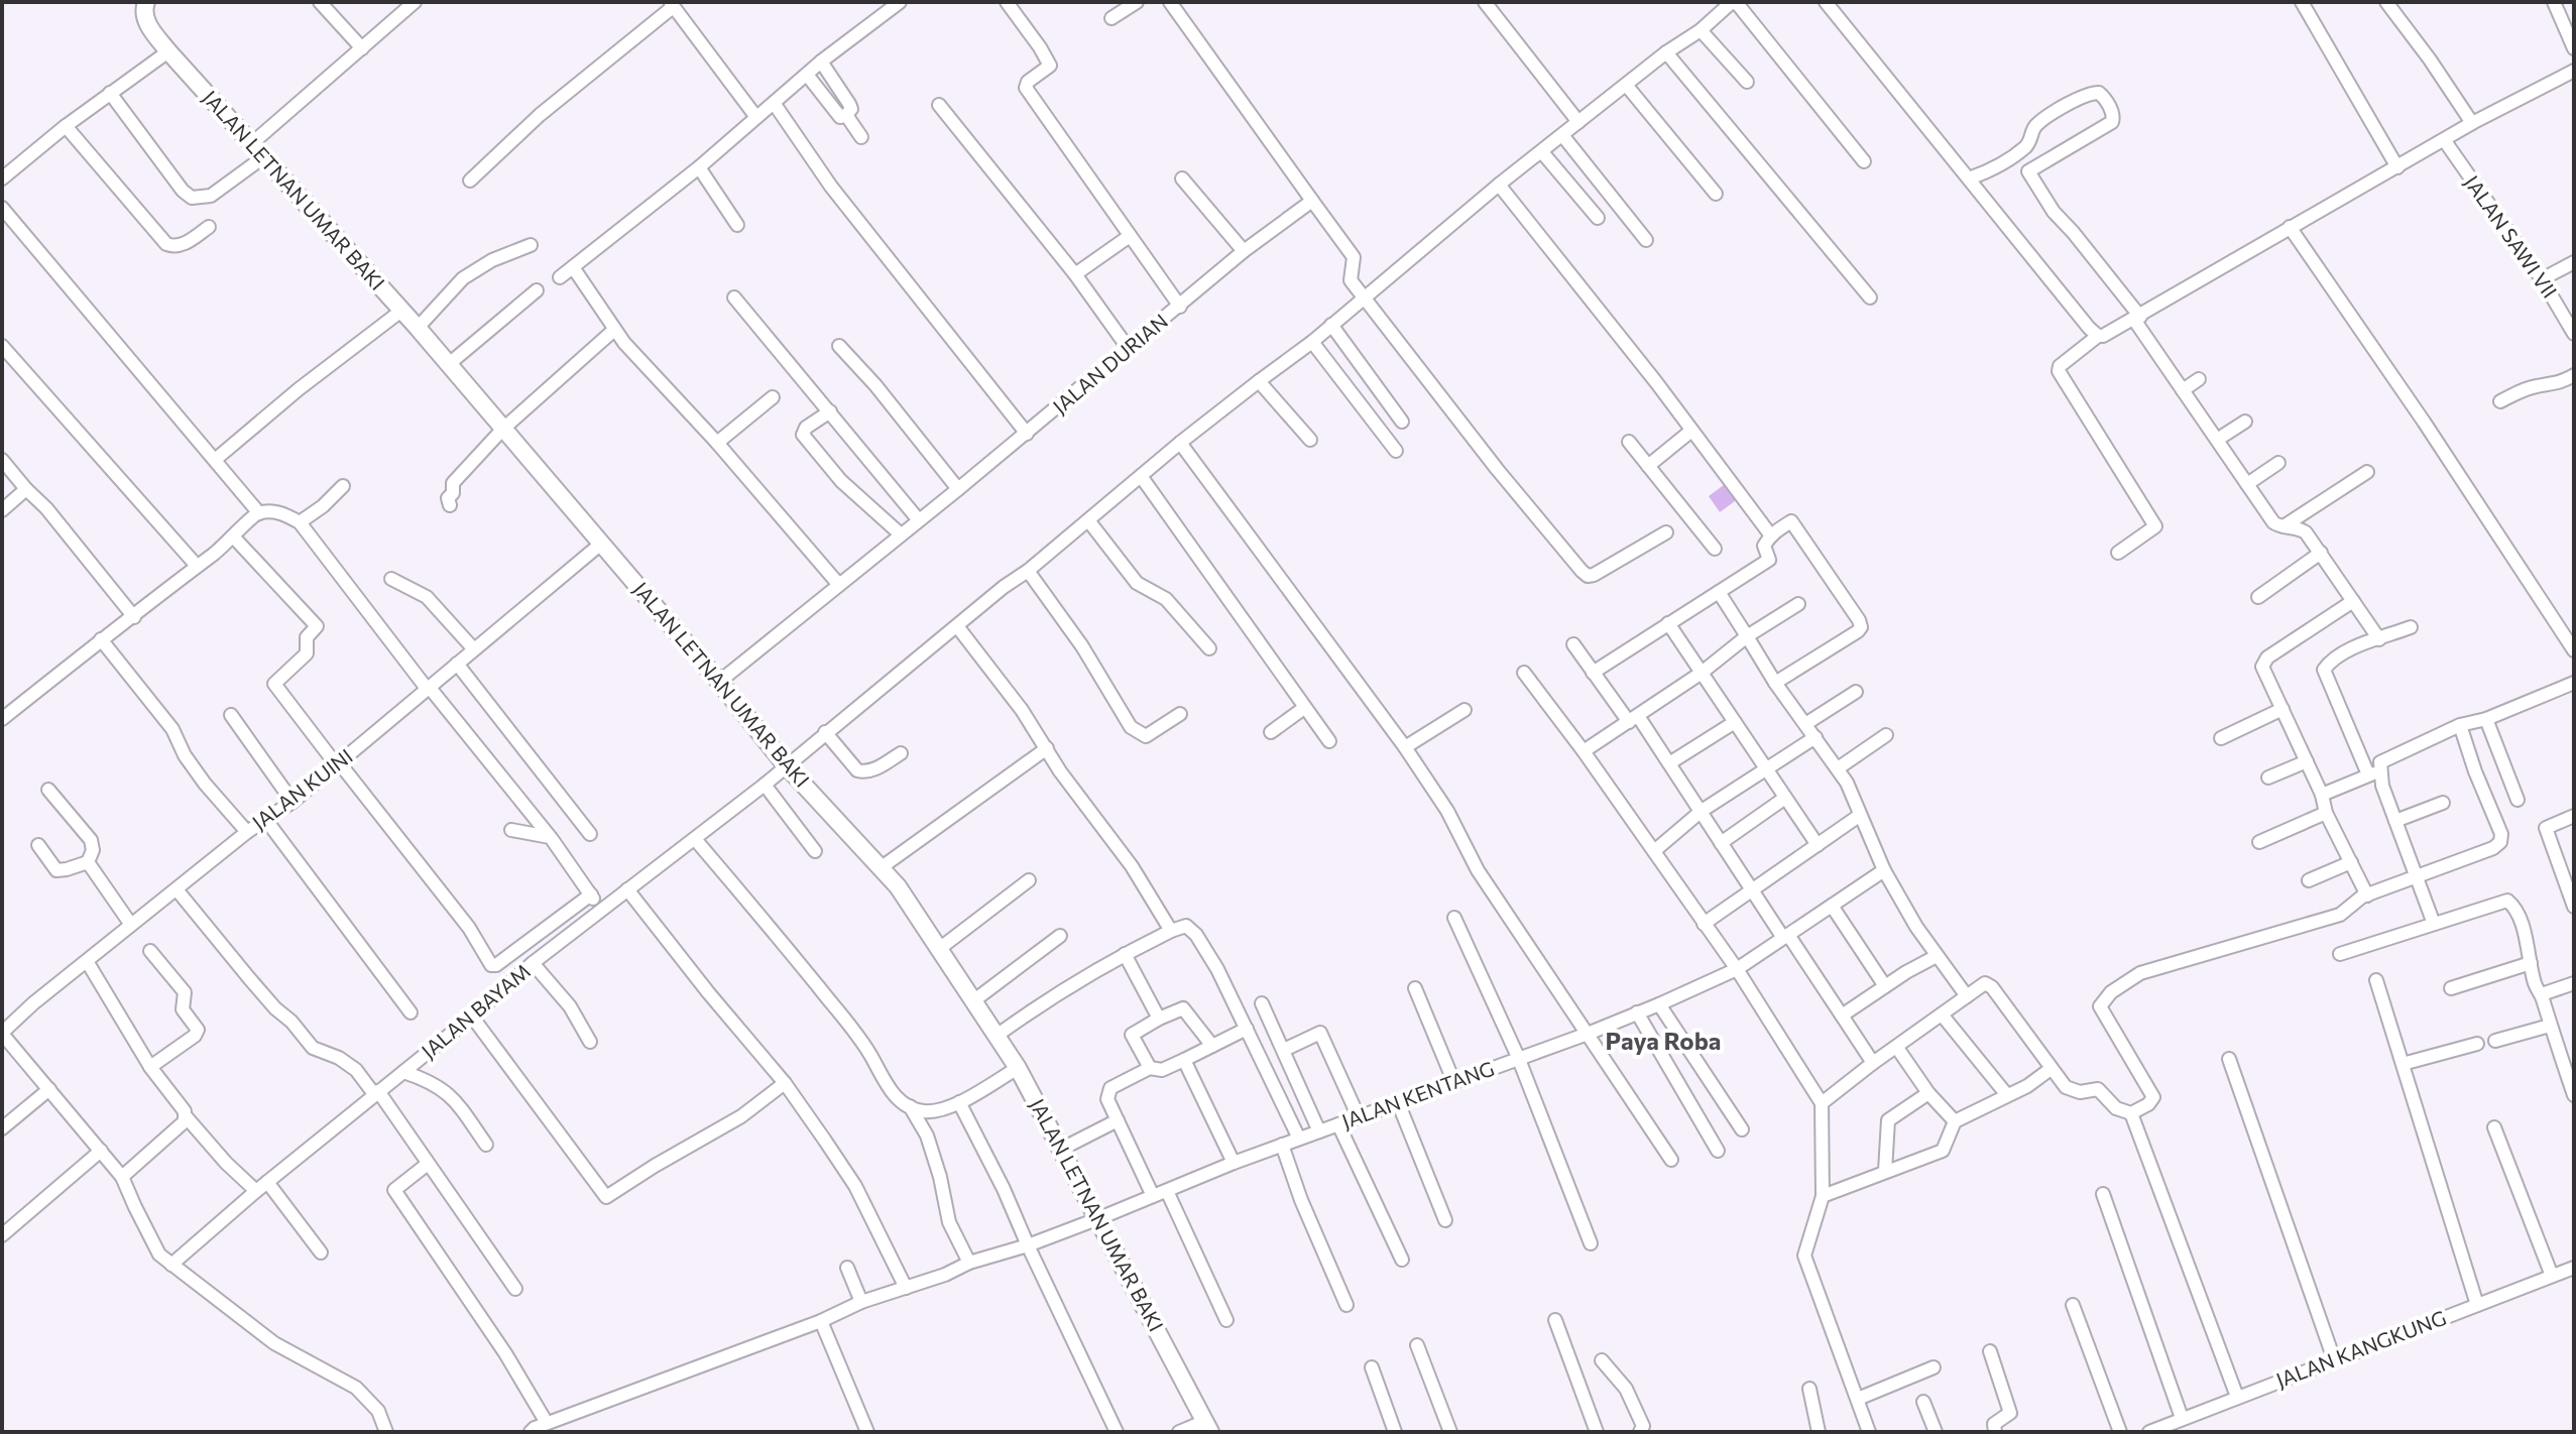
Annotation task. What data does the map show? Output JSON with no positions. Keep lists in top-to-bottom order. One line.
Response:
{"streets":{"street":["JALAN LETNAN UMAR BAKI","JALAN SAWI VII","JALAN DURIAN","JALAN KUINI","JALAN BAYAM","JALAN KENTANG","JALAN KANGKUNG"]},"crossings":[["JALAN LETNAN UMAR BAKI","JALAN DURIAN"],["JALAN LETNAN UMAR BAKI","JALAN KUINI"],["JALAN LETNAN UMAR BAKI","JALAN BAYAM"],["JALAN LETNAN UMAR BAKI","JALAN KENTANG"]],"districts":["Paya Roba"]}
